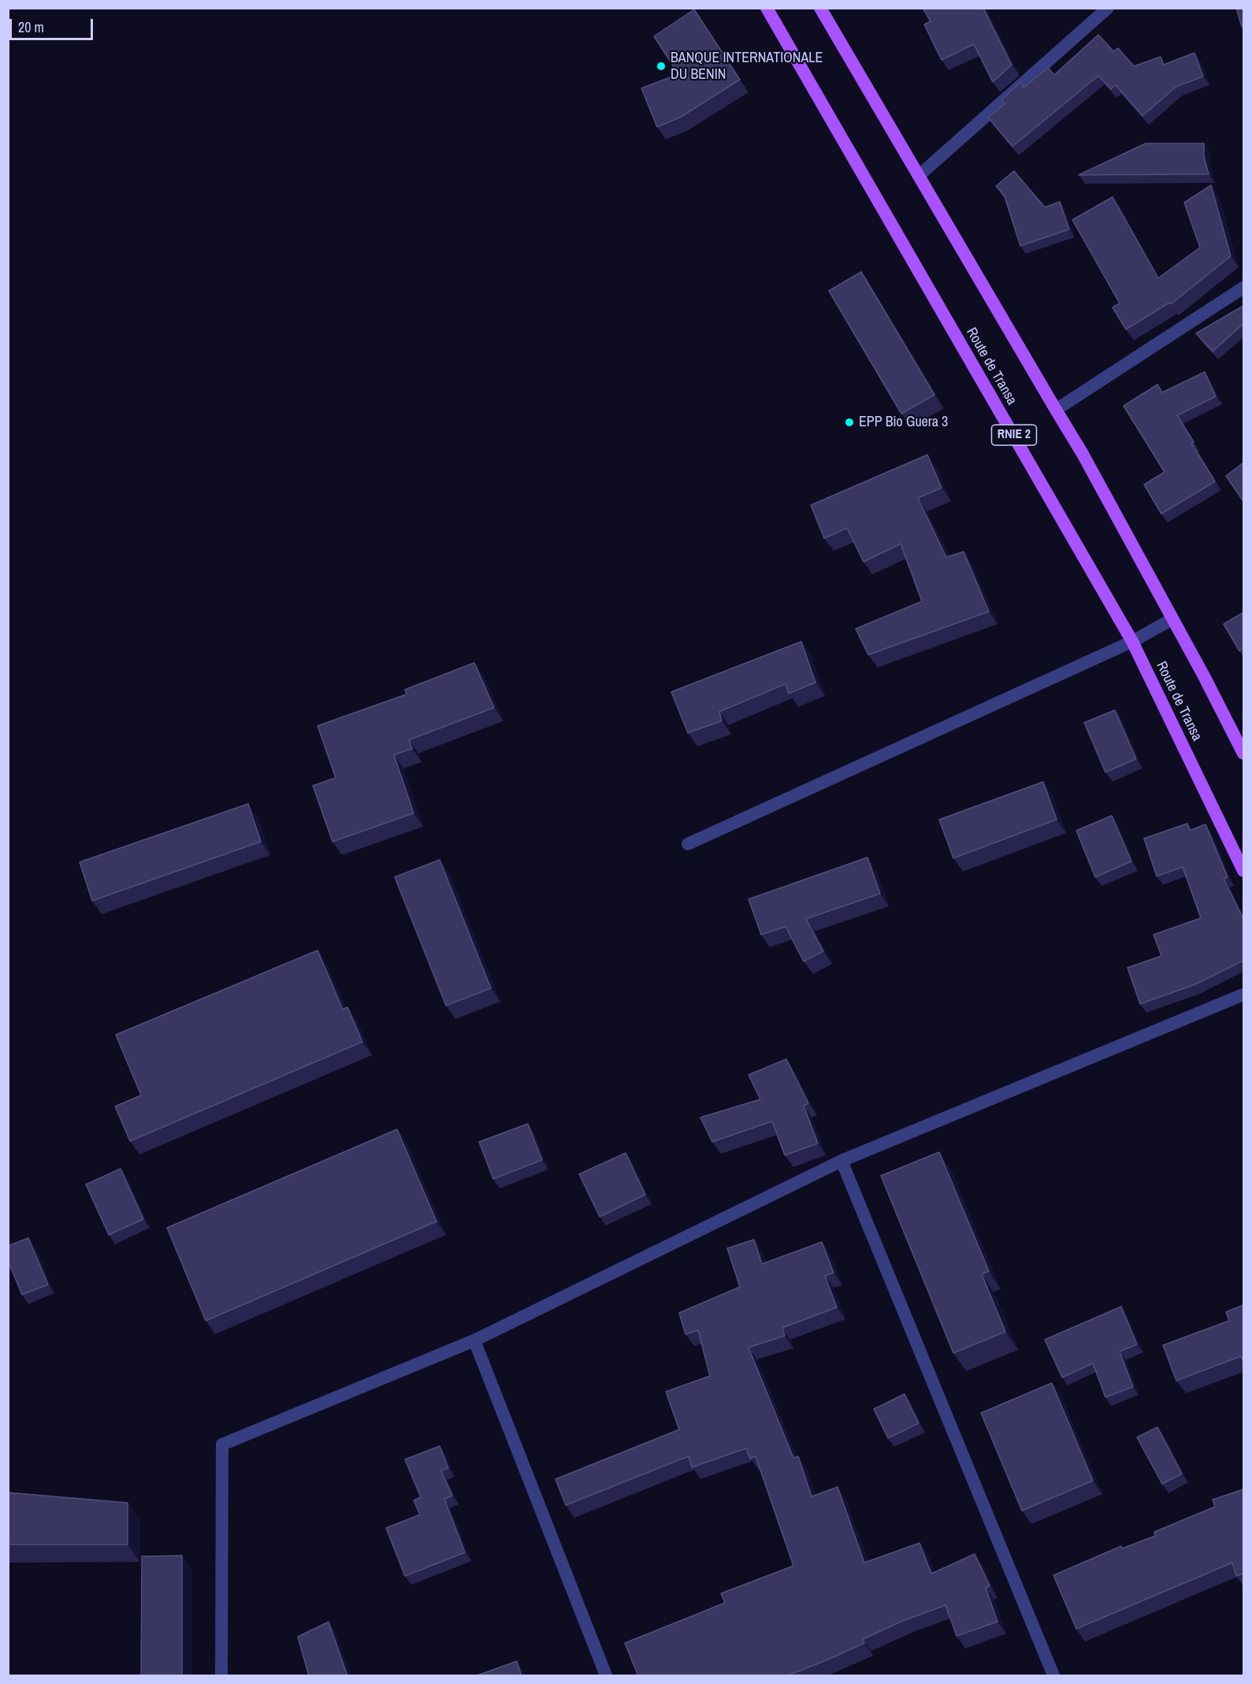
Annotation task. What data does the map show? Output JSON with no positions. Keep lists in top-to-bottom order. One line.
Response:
{"streets":{"main road":["Route de Transa","RNIE 2"]},"places":["BANQUE INTERNATIONALE DU BENIN","EPP Bio Guera 3"],"scale_bar":"20 m"}
